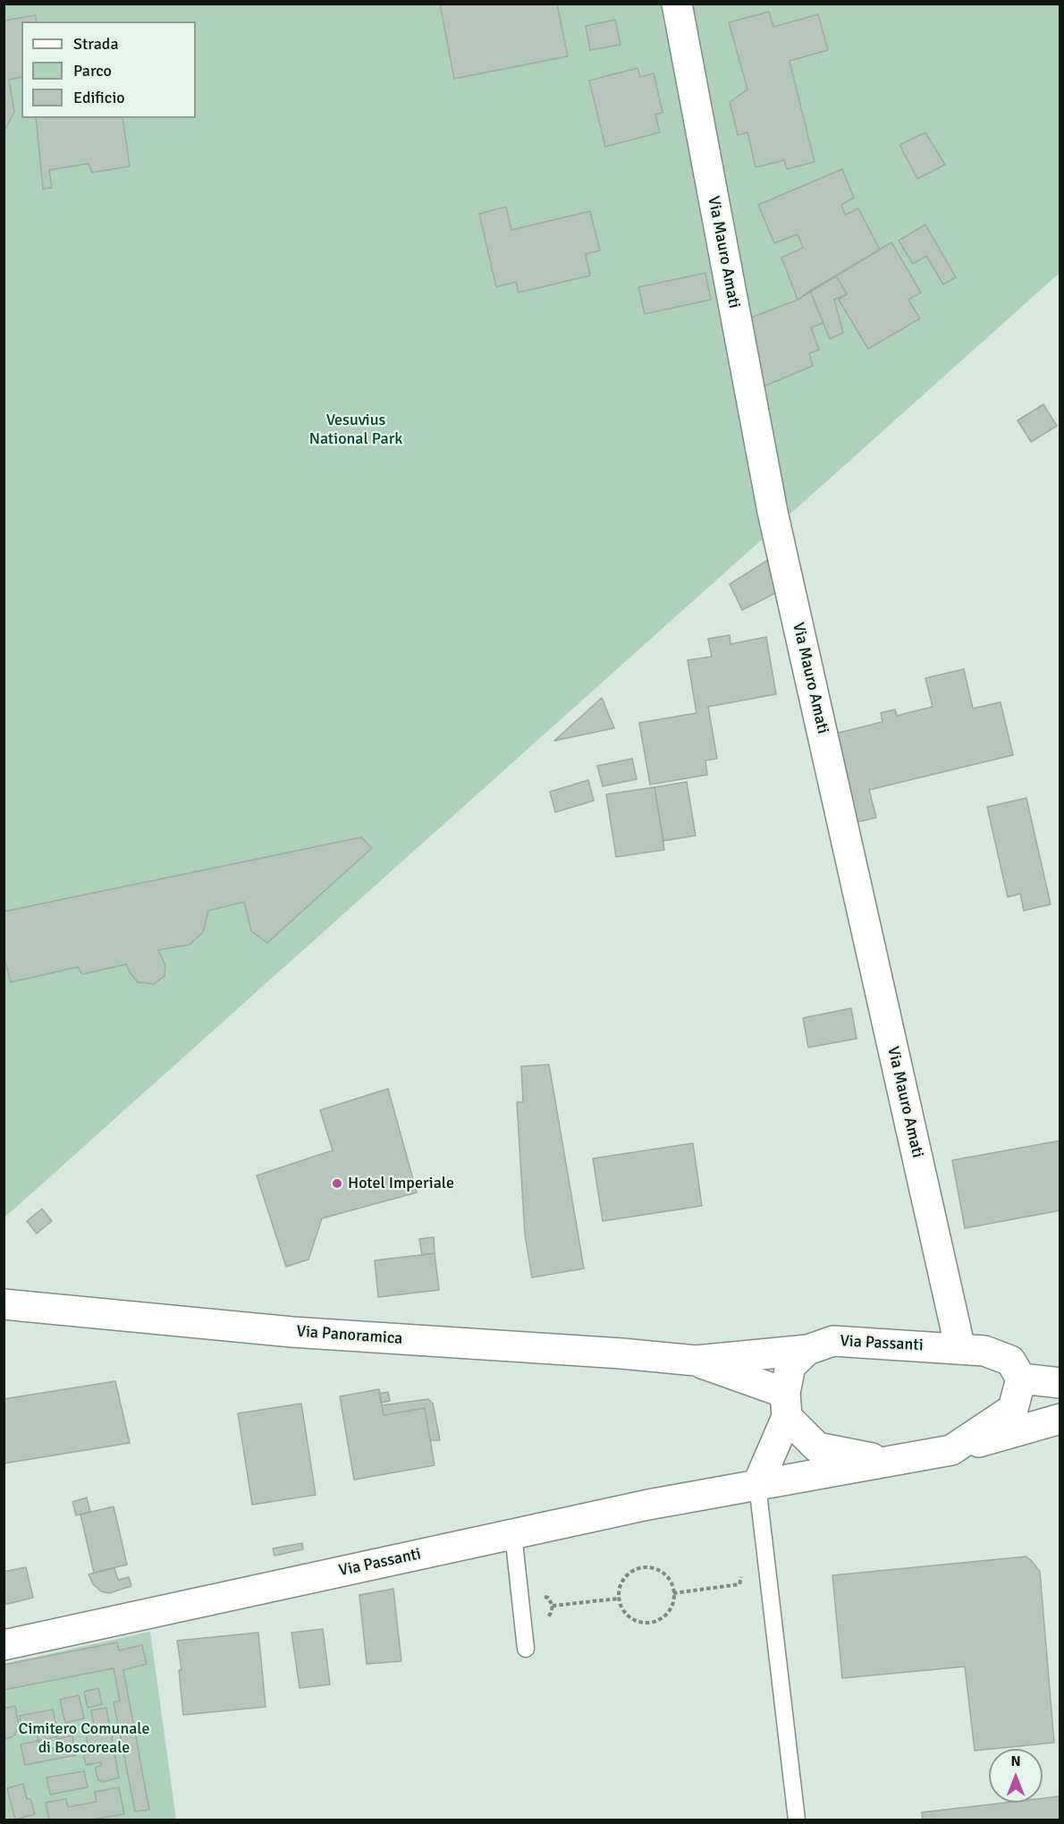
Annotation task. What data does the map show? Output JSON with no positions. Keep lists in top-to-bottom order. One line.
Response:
{"streets":{"street":["Via Mauro Amati","Via Panoramica","Via Passanti"]},"crossings":[["Via Mauro Amati","Via Passanti"],["Via Panoramica","Via Passanti"]],"parks":["Vesuvius National Park","Cimitero Comunale di Boscoreale"],"places":["Hotel Imperiale"],"legend":["Strada","Parco","Edificio"],"north":"top"}
